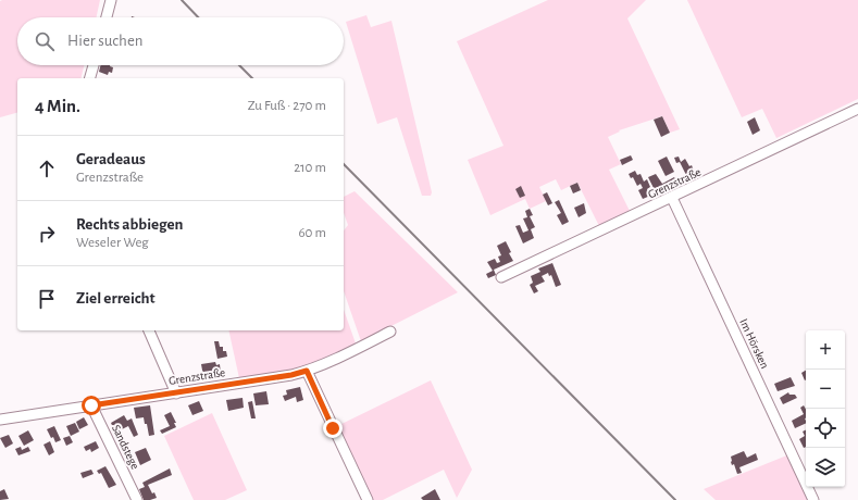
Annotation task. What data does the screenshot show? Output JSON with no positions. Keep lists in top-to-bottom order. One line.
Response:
{"streets":{"street":["Grenzstraße","Im Hörsken","Sandstege"]},"crossings":[["Grenzstraße","Im Hörsken"],["Grenzstraße","Sandstege"]],"page":{"search":"Hier suchen","heading":["4 Min.","Zu Fuß · 270 m"],"list":[["Geradeaus","Grenzstraße","210 m"],["Rechts abbiegen","Weseler Weg","60 m"],"Ziel erreicht"],"map_buttons":["+","−"]}}
